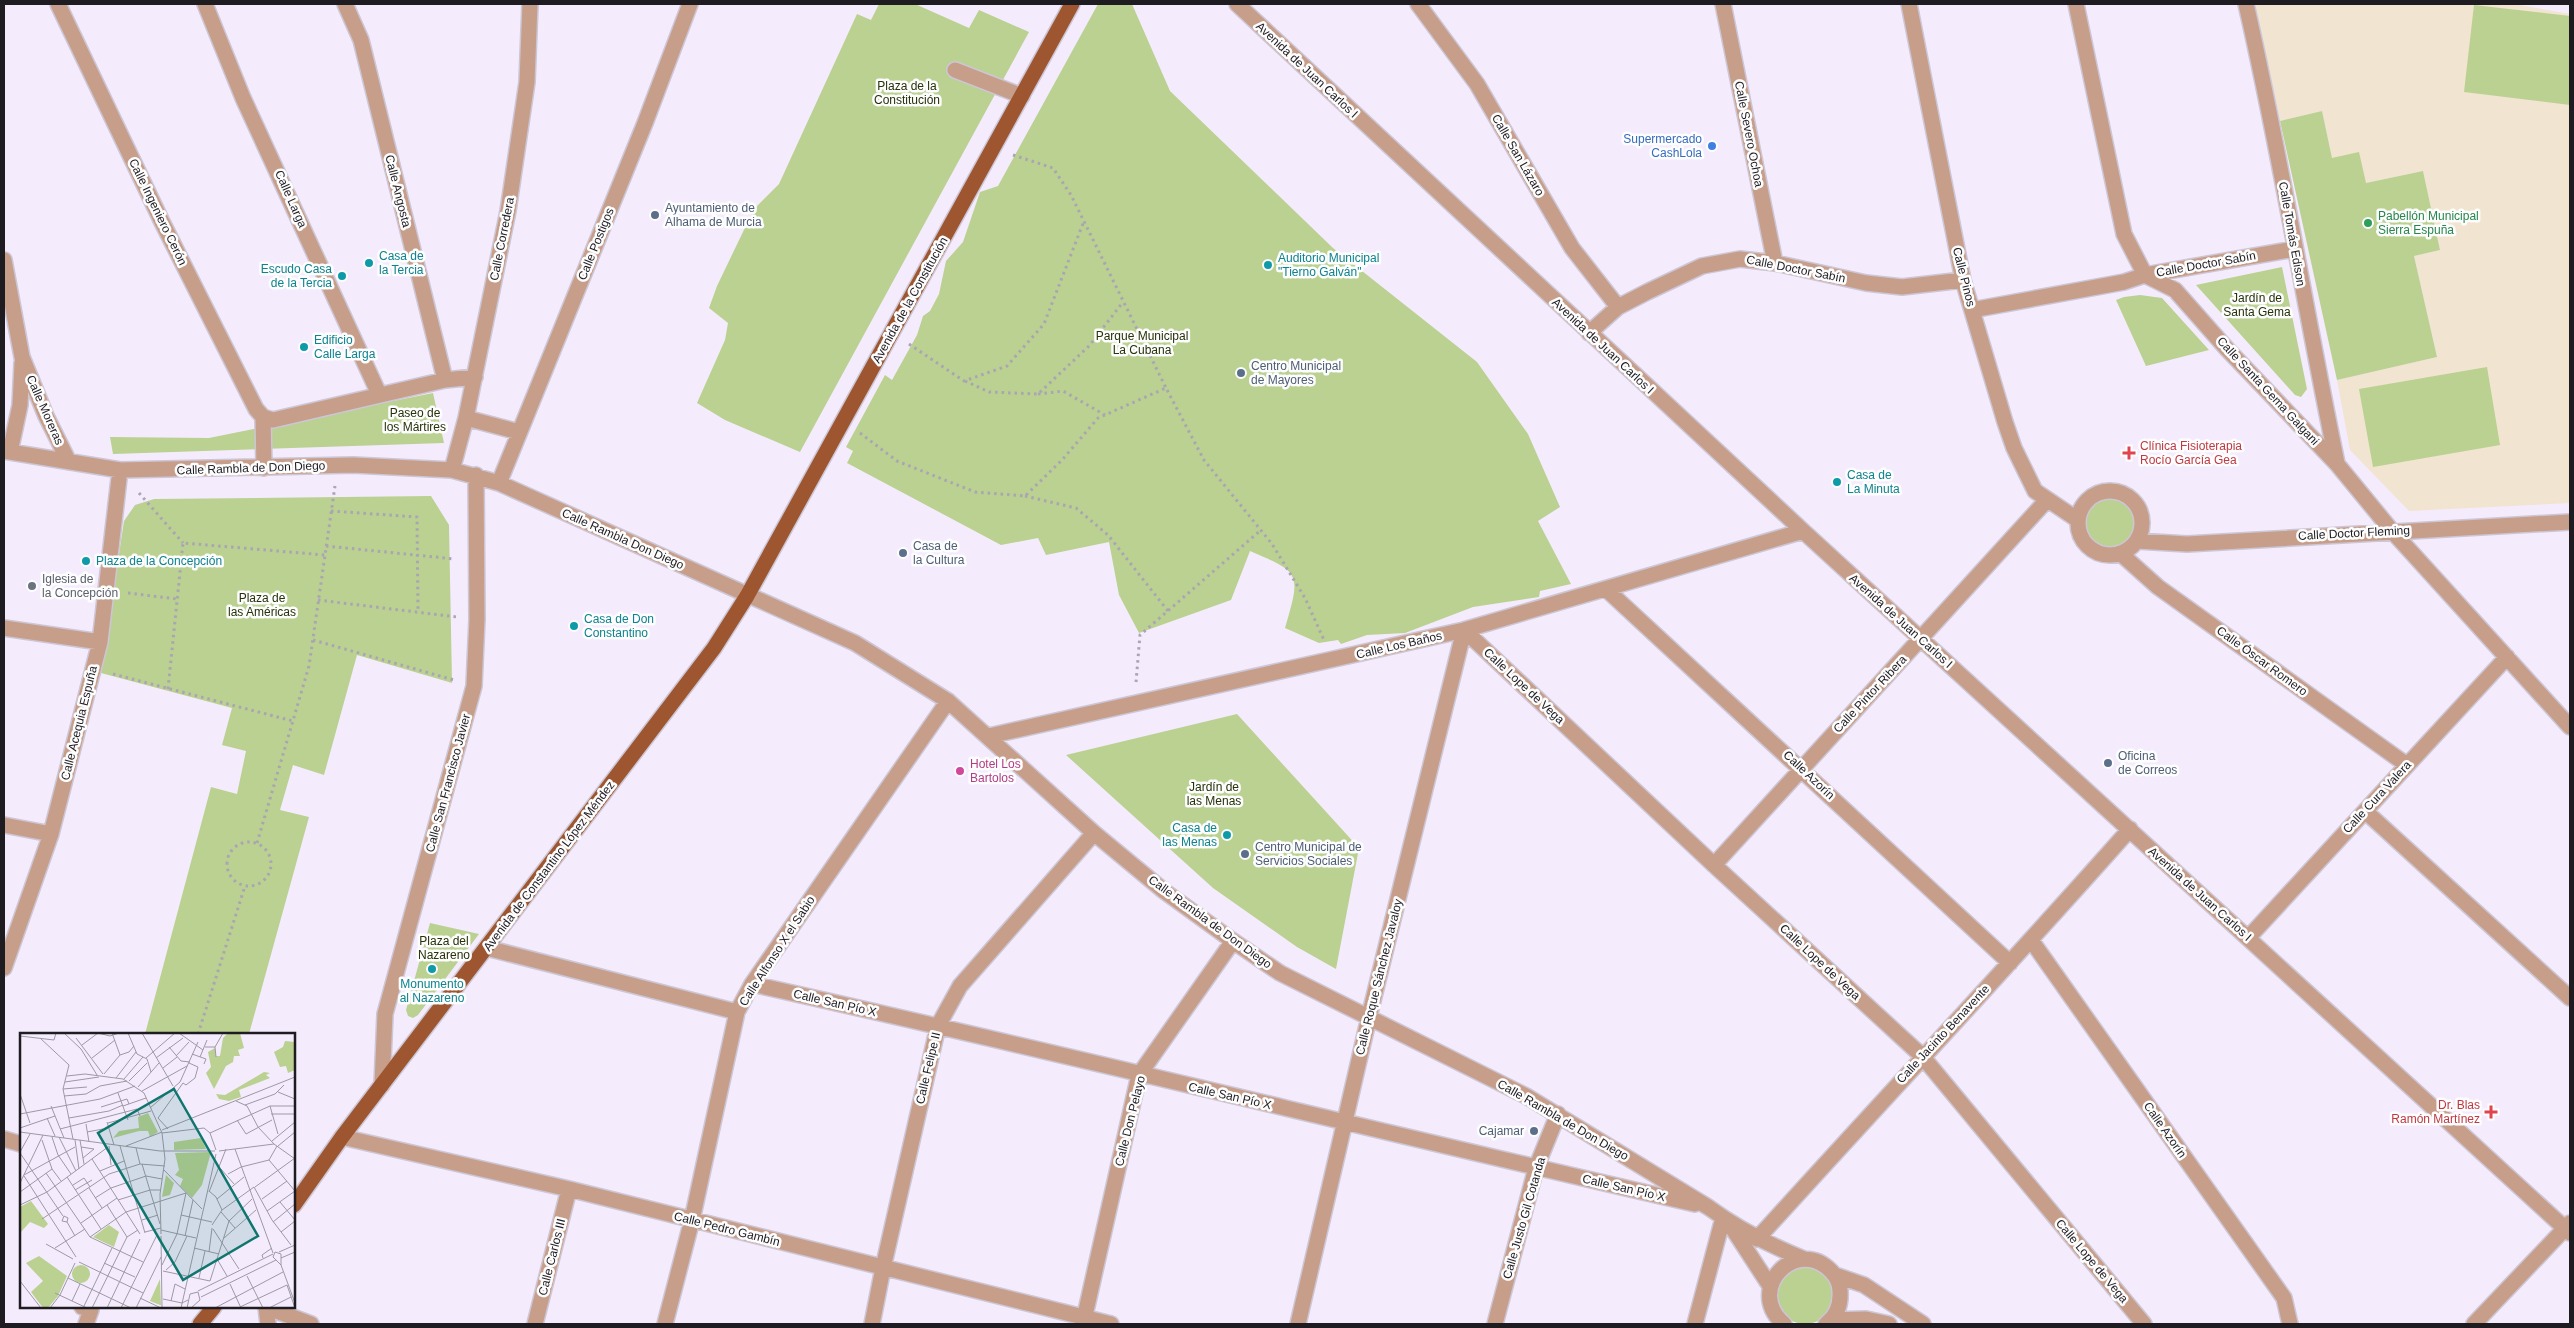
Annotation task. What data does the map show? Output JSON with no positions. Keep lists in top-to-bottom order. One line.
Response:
{"streets":{"main road":["Avenida de la Constitución","Avenida de Constantino López Méndez"],"street":["Avenida de Juan Carlos I","Calle Severo Ochoa","Calle San Lázaro","Calle Angosta","Calle Larga","Calle Ingeniero Cerón","Calle Tomás Edison","Calle Corredera","Calle Postigos","Calle Doctor Sabín","Calle Pinos","Calle Santa Gema Galgani","Calle Moreras","Calle Rambla de Don Diego","Calle Doctor Fleming","Calle Rambla Don Diego","Calle Los Baños","Calle Óscar Romero","Calle Lope de Vega","Calle Pintor Ribera","Calle Acequia Espuña","Calle Azorín","Calle San Francisco Javier","Calle Cura Valera","Calle Alfonso X el Sabio","Calle Roque Sánchez Javaloy","Calle San Pío X","Calle Jacinto Benavente","Calle Felipe II","Calle Don Pelayo","Calle Justo Gil Cotanda","Calle Pedro Gambín","Calle Carlos III"]},"crossings":[["Avenida de Juan Carlos I","Calle Doctor Sabín"],["Avenida de Juan Carlos I","Calle Los Baños"],["Avenida de Juan Carlos I","Calle Pintor Ribera"],["Avenida de Juan Carlos I","Calle Cura Valera"],["Avenida de Juan Carlos I","Calle Jacinto Benavente"],["Calle Severo Ochoa","Calle Doctor Sabín"],["Calle San Lázaro","Calle Doctor Sabín"],["Calle Tomás Edison","Calle Doctor Sabín"],["Calle Tomás Edison","Calle Santa Gema Galgani"],["Calle Corredera","Calle Rambla de Don Diego"],["Calle Postigos","Calle Rambla de Don Diego"],["Calle Postigos","Calle Rambla Don Diego"],["Calle Doctor Sabín","Calle Pinos"],["Calle Doctor Sabín","Calle Santa Gema Galgani"],["Calle Pinos","Calle Doctor Fleming"],["Calle Pinos","Calle Óscar Romero"],["Calle Pinos","Calle Pintor Ribera"],["Avenida de la Constitución","Calle Rambla de Don Diego"],["Avenida de la Constitución","Calle Rambla Don Diego"],["Avenida de la Constitución","Avenida de Constantino López Méndez"],["Calle Santa Gema Galgani","Calle Doctor Fleming"],["Calle Santa Gema Galgani","Calle Cura Valera"],["Calle Moreras","Calle Rambla de Don Diego"],["Calle Rambla de Don Diego","Calle Rambla Don Diego"],["Calle Rambla de Don Diego","Calle Los Baños"],["Calle Rambla de Don Diego","Calle Acequia Espuña"],["Calle Rambla de Don Diego","Calle San Francisco Javier"],["Calle Rambla de Don Diego","Avenida de Constantino López Méndez"],["Calle Rambla de Don Diego","Calle Alfonso X el Sabio"],["Calle Rambla de Don Diego","Calle Roque Sánchez Javaloy"],["Calle Rambla de Don Diego","Calle San Pío X"],["Calle Rambla de Don Diego","Calle Felipe II"],["Calle Rambla de Don Diego","Calle Don Pelayo"],["Calle Rambla de Don Diego","Calle Justo Gil Cotanda"],["Calle Doctor Fleming","Calle Óscar Romero"],["Calle Rambla Don Diego","Avenida de Constantino López Méndez"],["Calle Los Baños","Calle Lope de Vega"],["Calle Los Baños","Calle Azorín"],["Calle Los Baños","Calle Roque Sánchez Javaloy"],["Calle Óscar Romero","Calle Cura Valera"],["Calle Lope de Vega","Calle Pintor Ribera"],["Calle Lope de Vega","Calle Roque Sánchez Javaloy"],["Calle Lope de Vega","Calle Jacinto Benavente"],["Calle Pintor Ribera","Calle Azorín"],["Calle Azorín","Calle Jacinto Benavente"],["Calle San Francisco Javier","Avenida de Constantino López Méndez"],["Avenida de Constantino López Méndez","Calle Pedro Gambín"],["Calle Alfonso X el Sabio","Calle San Pío X"],["Calle Alfonso X el Sabio","Calle Pedro Gambín"],["Calle Roque Sánchez Javaloy","Calle San Pío X"],["Calle San Pío X","Calle Felipe II"],["Calle San Pío X","Calle Don Pelayo"],["Calle San Pío X","Calle Justo Gil Cotanda"],["Calle Felipe II","Calle Pedro Gambín"],["Calle Don Pelayo","Calle Pedro Gambín"],["Calle Pedro Gambín","Calle Carlos III"]],"parks":["Plaza de la Constitución","Jardín de Santa Gema","Parque Municipal La Cubana","Paseo de los Mártires","Plaza de las Américas","Jardín de las Menas","Plaza del Nazareno"],"places":{"other":["Supermercado CashLola","Ayuntamiento de Alhama de Murcia","Pabellón Municipal Sierra Espuña","Casa de la Tercia","Auditorio Municipal \"Tierno Galván\"","Escudo Casa de la Tercia","Edificio Calle Larga","Centro Municipal de Mayores","Casa de La Minuta","Casa de la Cultura","Plaza de la Concepción","Iglesia de la Concepción","Casa de Don Constantino","Oficina de Correos","Hotel Los Bartolos","Casa de las Menas","Centro Municipal de Servicios Sociales","Monumento al Nazareno","Cajamar"],"health":["Clínica Fisioterapia Rocío García Gea","Dr. Blas Ramón Martínez"]}}
